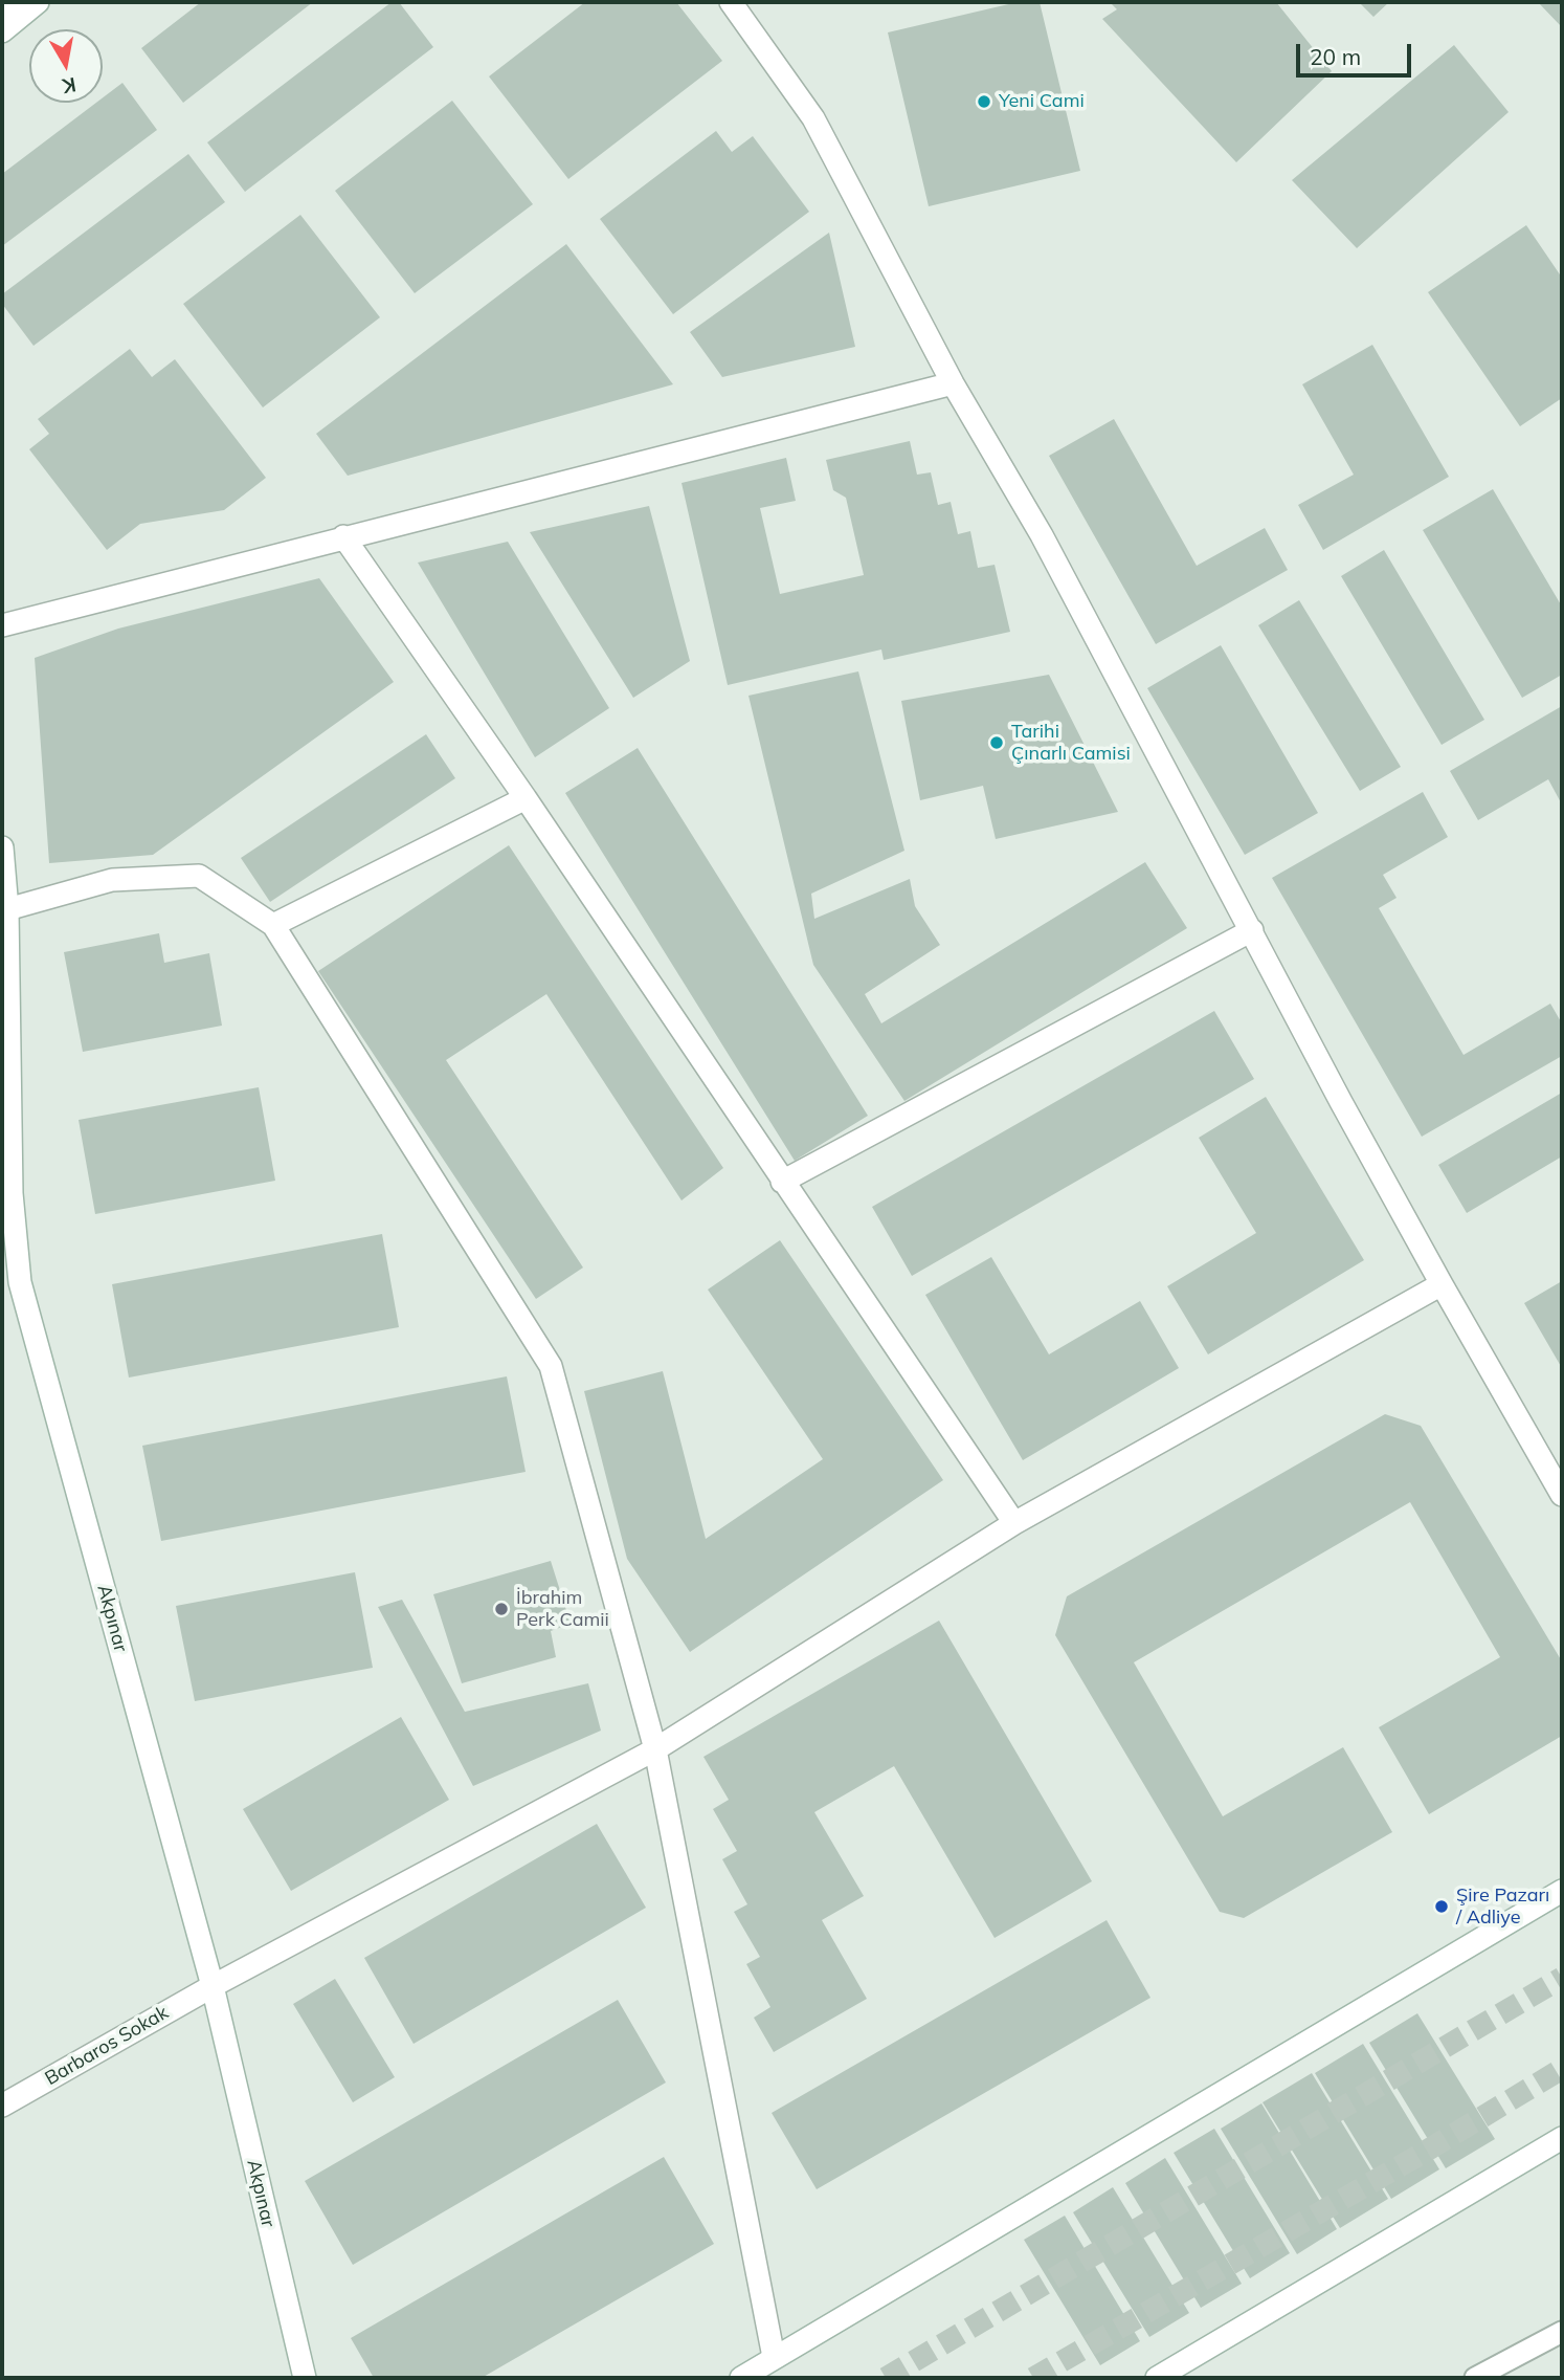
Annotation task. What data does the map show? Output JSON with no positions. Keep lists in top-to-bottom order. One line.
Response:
{"streets":{"street":["Akpınar","Barbaros Sokak"]},"crossings":[["Akpınar","Barbaros Sokak"]],"places":["Yeni Cami","Tarihi Çınarlı Camisi","İbrahim Perk Camii","Şire Pazarı / Adliye"],"scale_bar":"20 m","north":"bottom"}
